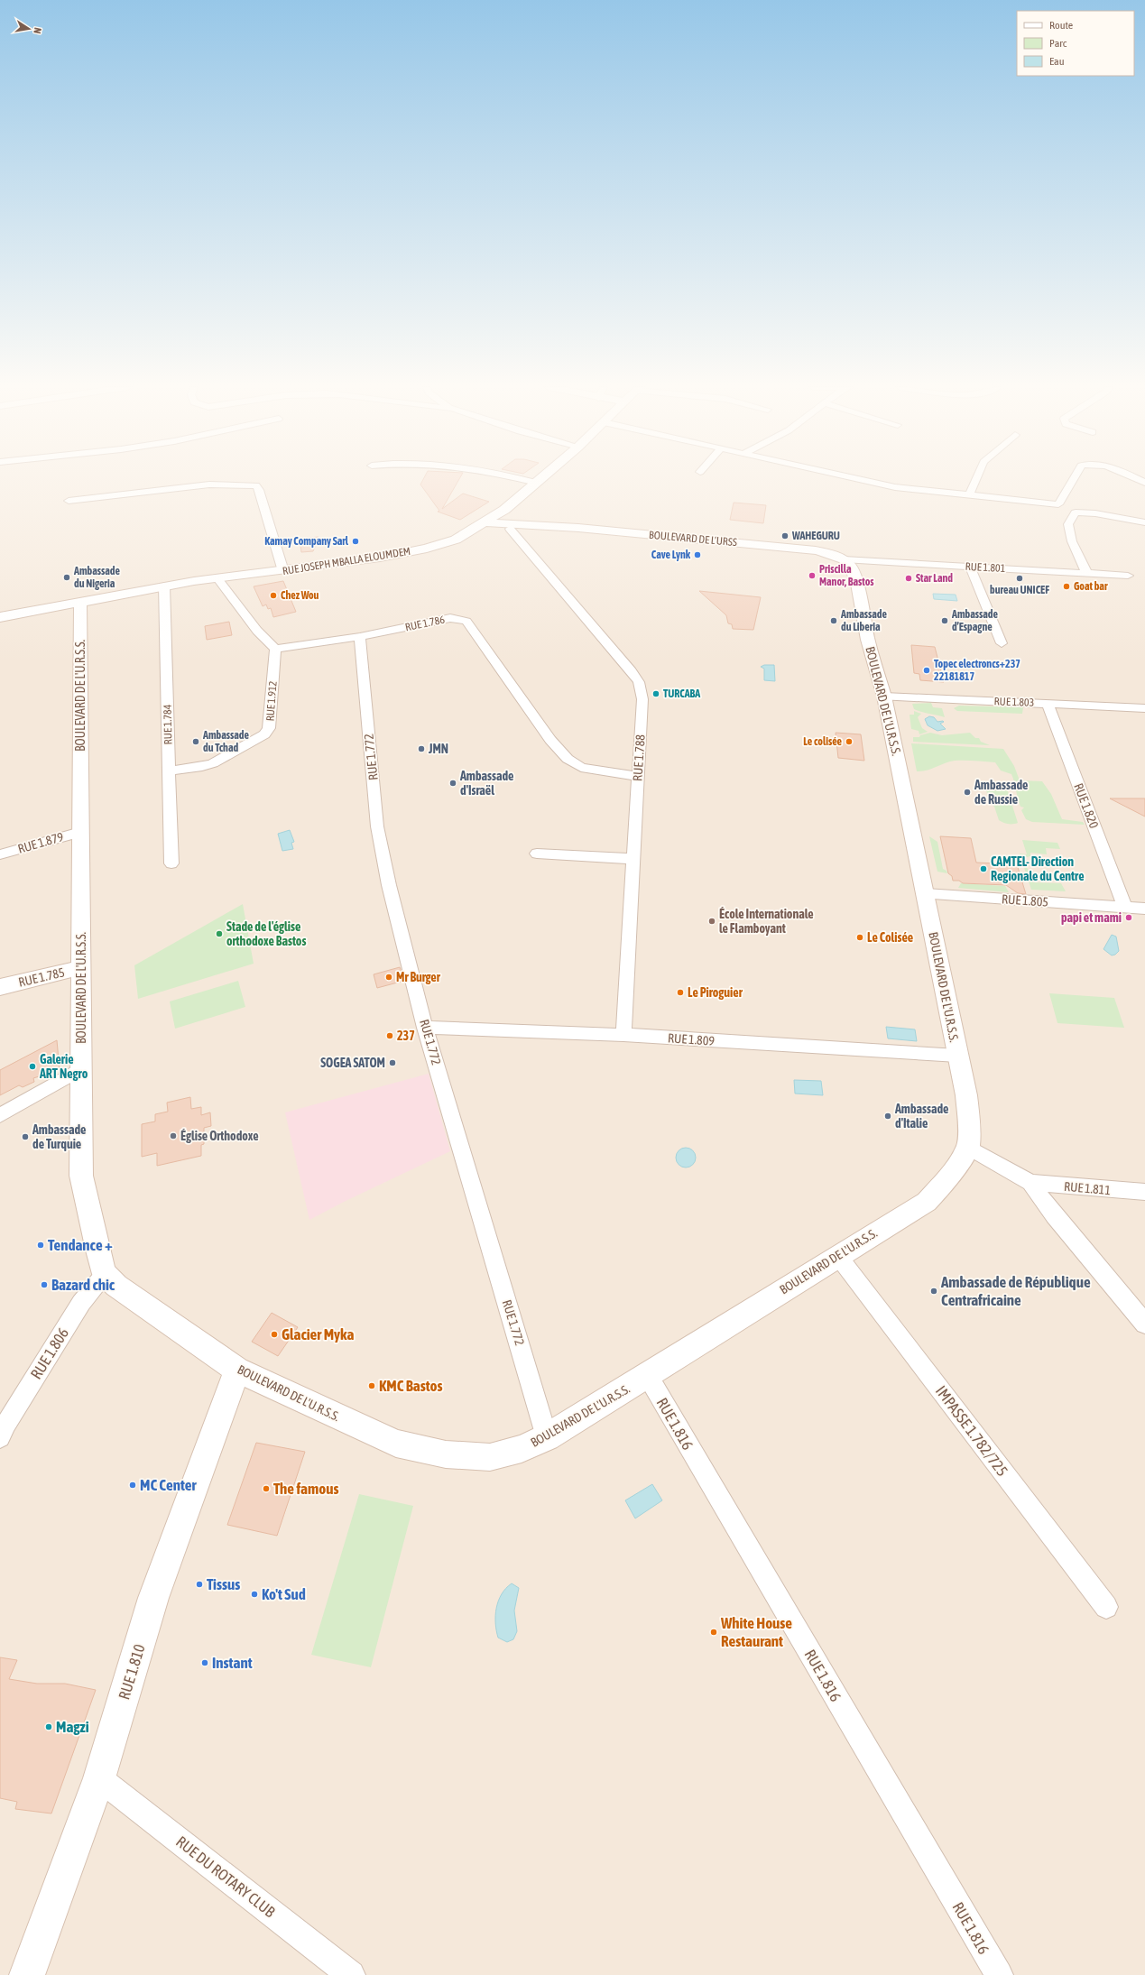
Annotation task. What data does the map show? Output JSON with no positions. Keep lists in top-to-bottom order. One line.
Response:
{"streets":{"street":["BOULEVARD DE L'URSS","RUE JOSEPH MBALLA ELOUMDEM","RUE 1.801","RUE 1.786","BOULEVARD DE L'U.R.S.S.","RUE 1.912","RUE 1.803","RUE 1.784","RUE 1.772","RUE 1.788","RUE 1.820","RUE 1.879","RUE 1.805","RUE 1.785","RUE 1.809","RUE 1.811","RUE 1.806","RUE 1.816","IMPASSE 1.782/725","RUE 1.810","RUE DU ROTARY CLUB"]},"crossings":[["BOULEVARD DE L'URSS","RUE 1.801"],["BOULEVARD DE L'URSS","BOULEVARD DE L'U.R.S.S."],["RUE JOSEPH MBALLA ELOUMDEM","BOULEVARD DE L'U.R.S.S."],["RUE JOSEPH MBALLA ELOUMDEM","RUE 1.784"],["RUE 1.801","BOULEVARD DE L'U.R.S.S."],["RUE 1.786","RUE 1.912"],["RUE 1.786","RUE 1.772"],["RUE 1.786","RUE 1.788"],["BOULEVARD DE L'U.R.S.S.","RUE 1.803"],["BOULEVARD DE L'U.R.S.S.","RUE 1.772"],["BOULEVARD DE L'U.R.S.S.","RUE 1.879"],["BOULEVARD DE L'U.R.S.S.","RUE 1.805"],["BOULEVARD DE L'U.R.S.S.","RUE 1.785"],["BOULEVARD DE L'U.R.S.S.","RUE 1.809"],["BOULEVARD DE L'U.R.S.S.","RUE 1.806"],["BOULEVARD DE L'U.R.S.S.","RUE 1.816"],["BOULEVARD DE L'U.R.S.S.","IMPASSE 1.782/725"],["BOULEVARD DE L'U.R.S.S.","RUE 1.810"],["RUE 1.912","RUE 1.784"],["RUE 1.803","RUE 1.820"],["RUE 1.772","RUE 1.809"],["RUE 1.788","RUE 1.809"],["RUE 1.820","RUE 1.805"],["RUE 1.810","RUE DU ROTARY CLUB"]],"places":["WAHEGURU","Kamay Company Sarl","Cave Lynk","Priscilla Manor, Bastos","Ambassade du Nigeria","Star Land","bureau UNICEF","Goat bar","Chez Wou","Ambassade du Liberia","Ambassade d’Espagne","Topec electroncs+237 22181817","TURCABA","Ambassade du Tchad","Le colisée","JMN","Ambassade d'Israël","Ambassade de Russie","CAMTEL- Direction Regionale du Centre","papi et mami","École Internationale le Flamboyant","Stade de l'église orthodoxe Bastos","Le Colisée","Mr Burger","Le Piroguier","237","SOGEA SATOM","Galerie ART Negro","Ambassade d'Italie","Église Orthodoxe","Ambassade de Turquie","Tendance +","Bazard chic","Ambassade de République Centrafricaine","Glacier Myka","KMC Bastos","MC Center","The famous","Tissus","Ko't Sud","White House Restaurant","Instant","Magzi"],"legend":["Route","Parc","Eau"],"north":"right"}
